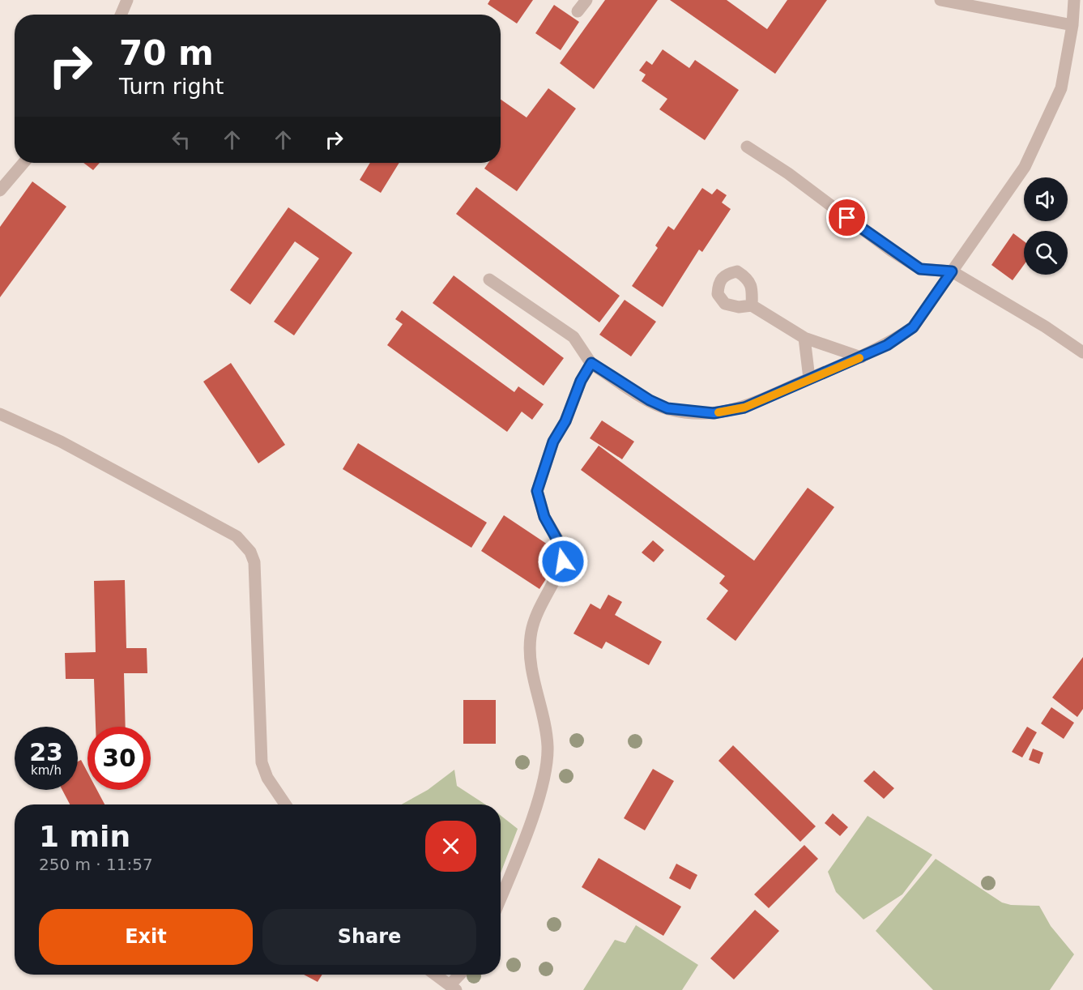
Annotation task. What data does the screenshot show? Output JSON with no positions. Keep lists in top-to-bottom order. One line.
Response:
{"page":{"turn":["70 m","Turn right"],"speed":"23 km/h","limit":"30","heading":["1 min","250 m · 11:57"],"buttons":["Exit","Share"]}}
